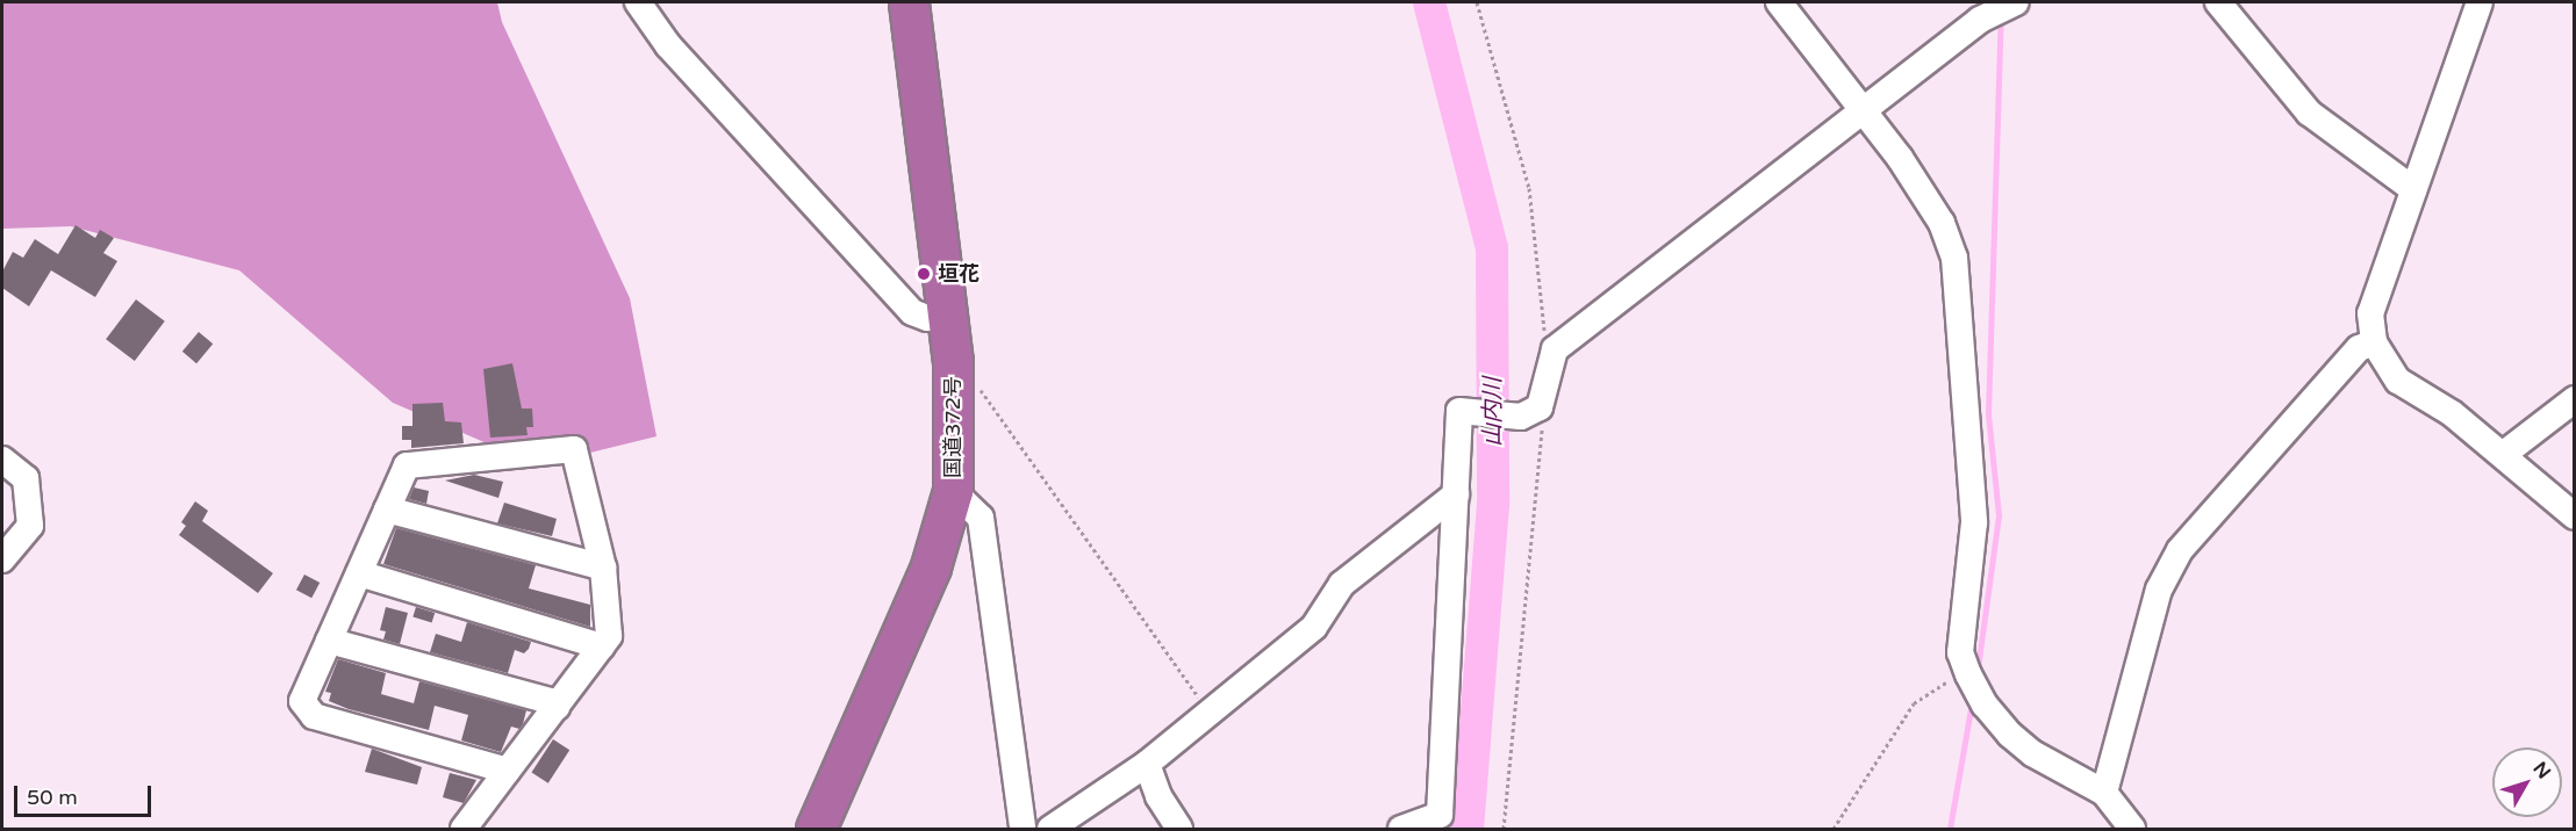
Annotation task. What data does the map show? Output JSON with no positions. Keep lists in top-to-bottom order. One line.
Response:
{"streets":{"highway":["国道372号"]},"water":["山内川"],"places":["垣花"],"scale_bar":"50 m","north":"top right"}
